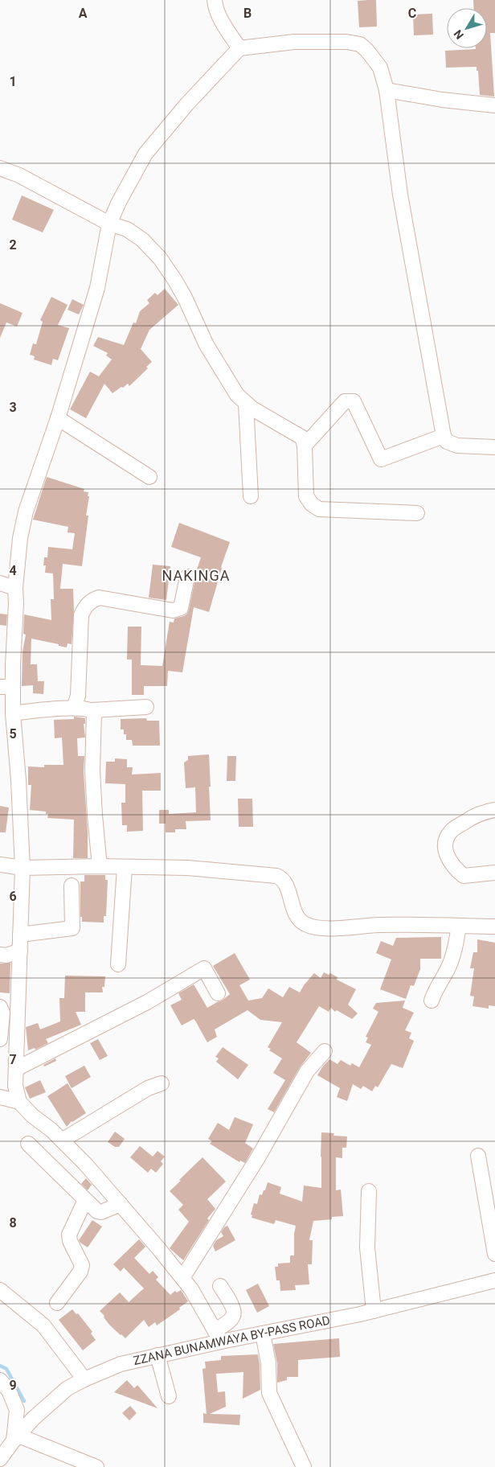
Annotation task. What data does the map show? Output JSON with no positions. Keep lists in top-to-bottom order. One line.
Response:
{"streets":{"street":["ZZANA BUNAMWAYA BY-PASS ROAD"]},"districts":["NAKINGA"],"north":"bottom left","grid":{"columns":["A","B","C"],"rows":["1","2","3","4","5","6","7","8","9"]}}
